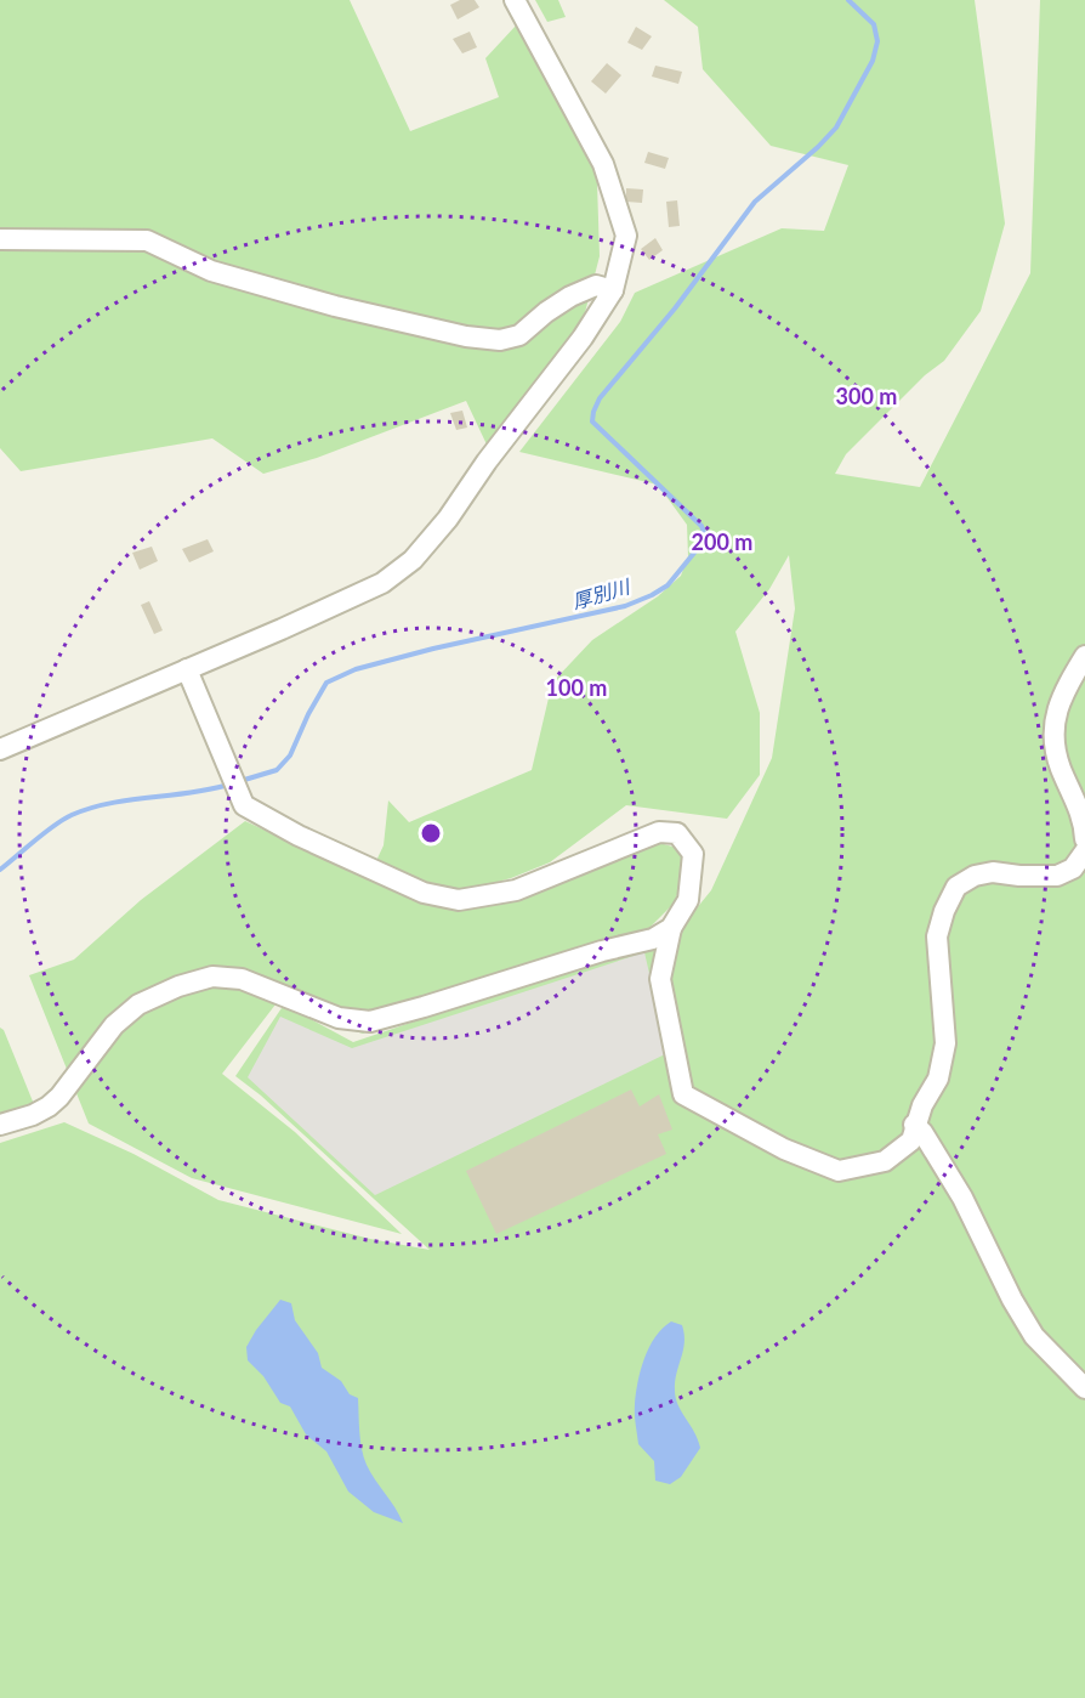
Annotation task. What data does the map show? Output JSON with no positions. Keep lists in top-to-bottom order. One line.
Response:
{"water":["厚別川"],"rings":["300 m","200 m","100 m"]}
